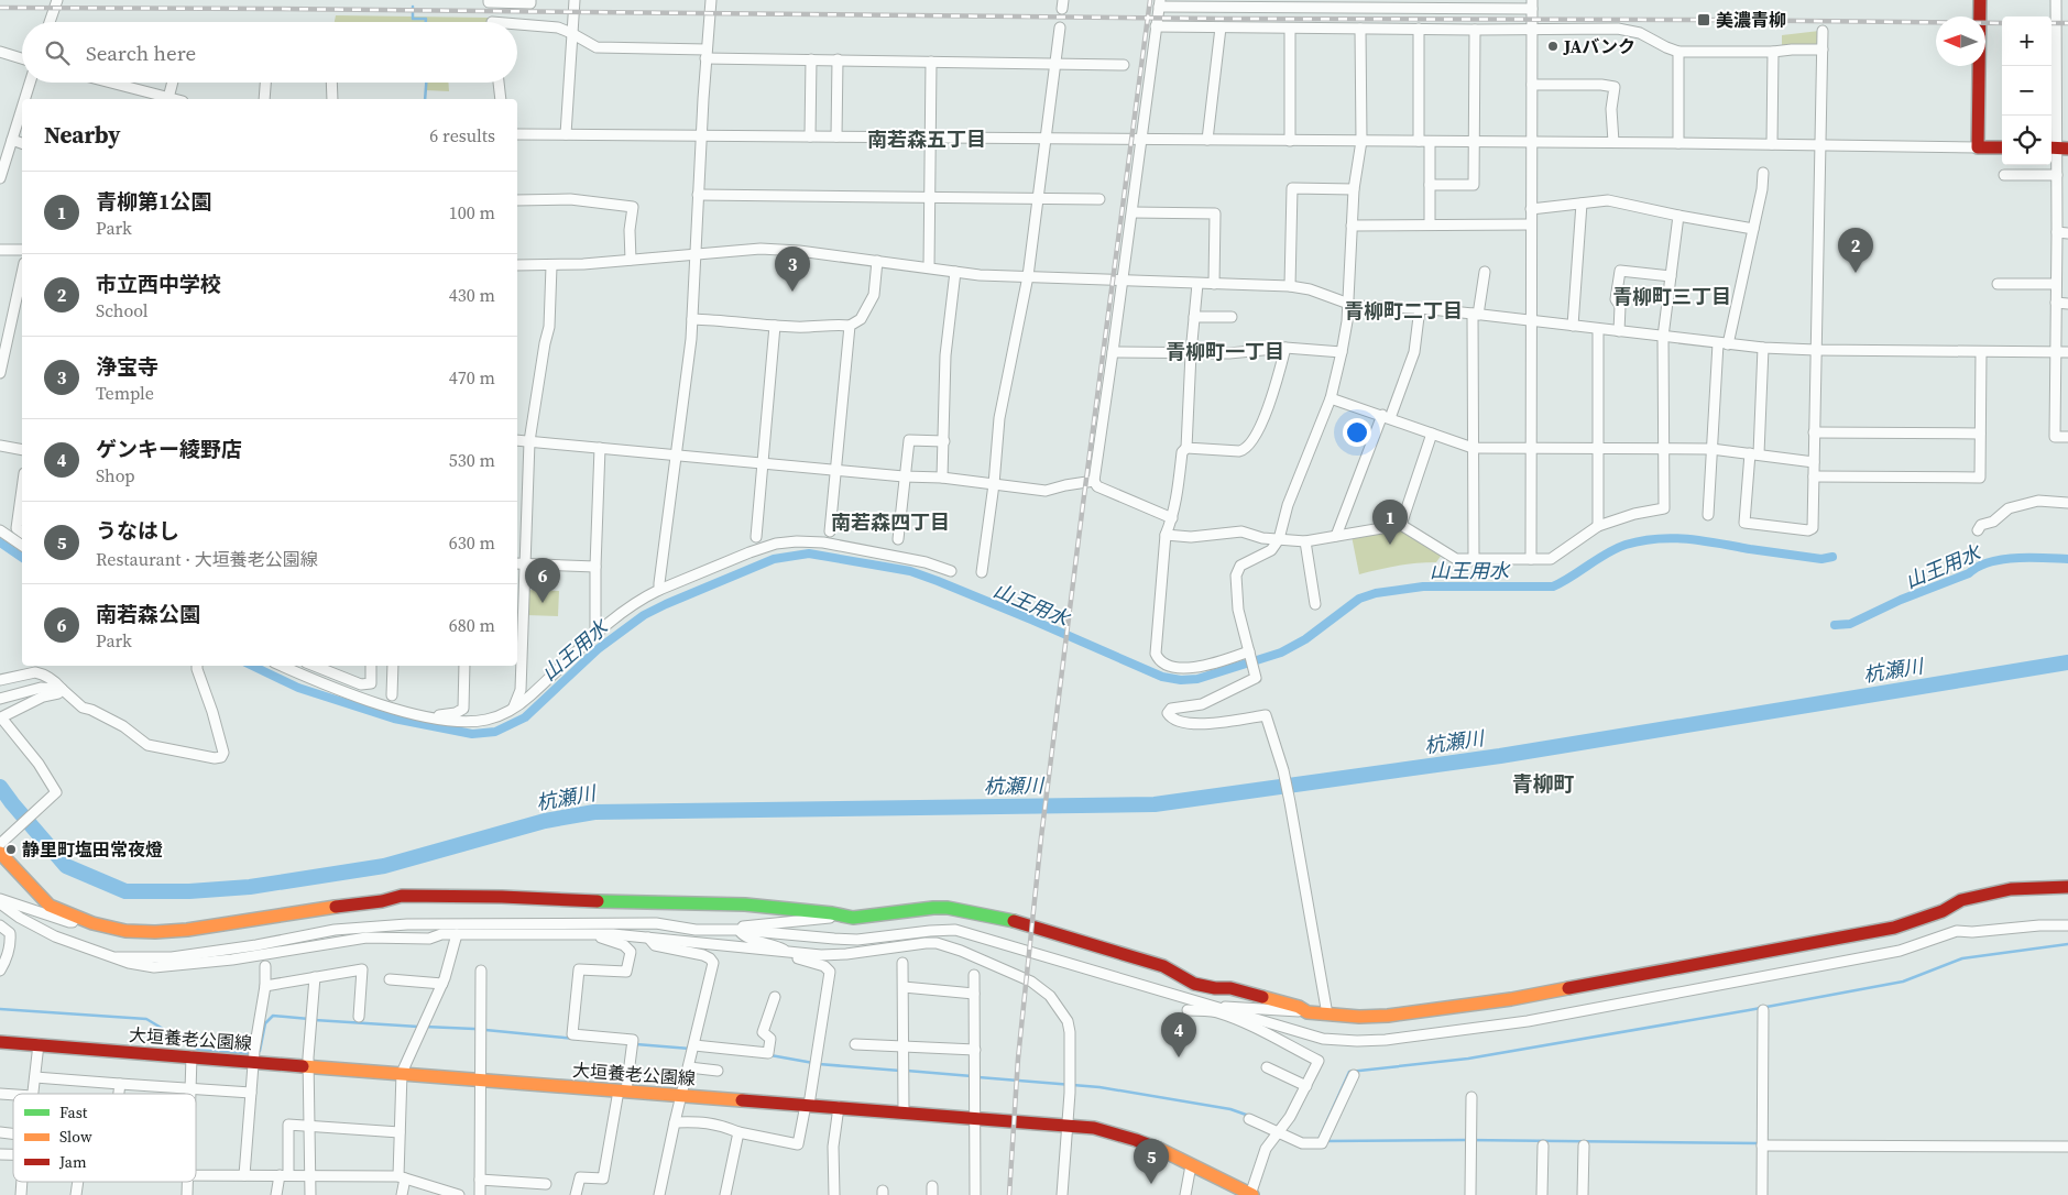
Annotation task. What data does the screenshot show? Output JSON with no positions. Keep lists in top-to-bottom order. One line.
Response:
{"streets":{"street":["大垣養老公園線"]},"districts":["南若森五丁目","青柳町三丁目","青柳町二丁目","青柳町一丁目","南若森四丁目","青柳町"],"water":["山王用水","杭瀬川"],"places":{"transit":["美濃青柳"],"other":["JAバンク","静里町塩田常夜燈"]},"legend":["Fast","Slow","Jam"],"north":"left","page":{"map_buttons":["+","−"],"search":"Search here","heading":["Nearby","6 results"],"list":[{"mark":"1","name":"青柳第1公園","note":"Park","value":"100 m"},{"mark":"2","name":"市立西中学校","note":"School","value":"430 m"},{"mark":"3","name":"浄宝寺","note":"Temple","value":"470 m"},{"mark":"4","name":"ゲンキー綾野店","note":"Shop","value":"530 m"},{"mark":"5","name":"うなはし","note":"Restaurant · 大垣養老公園線","value":"630 m"},{"mark":"6","name":"南若森公園","note":"Park","value":"680 m"}],"pins":["2","3","1","6","4","5"]}}
